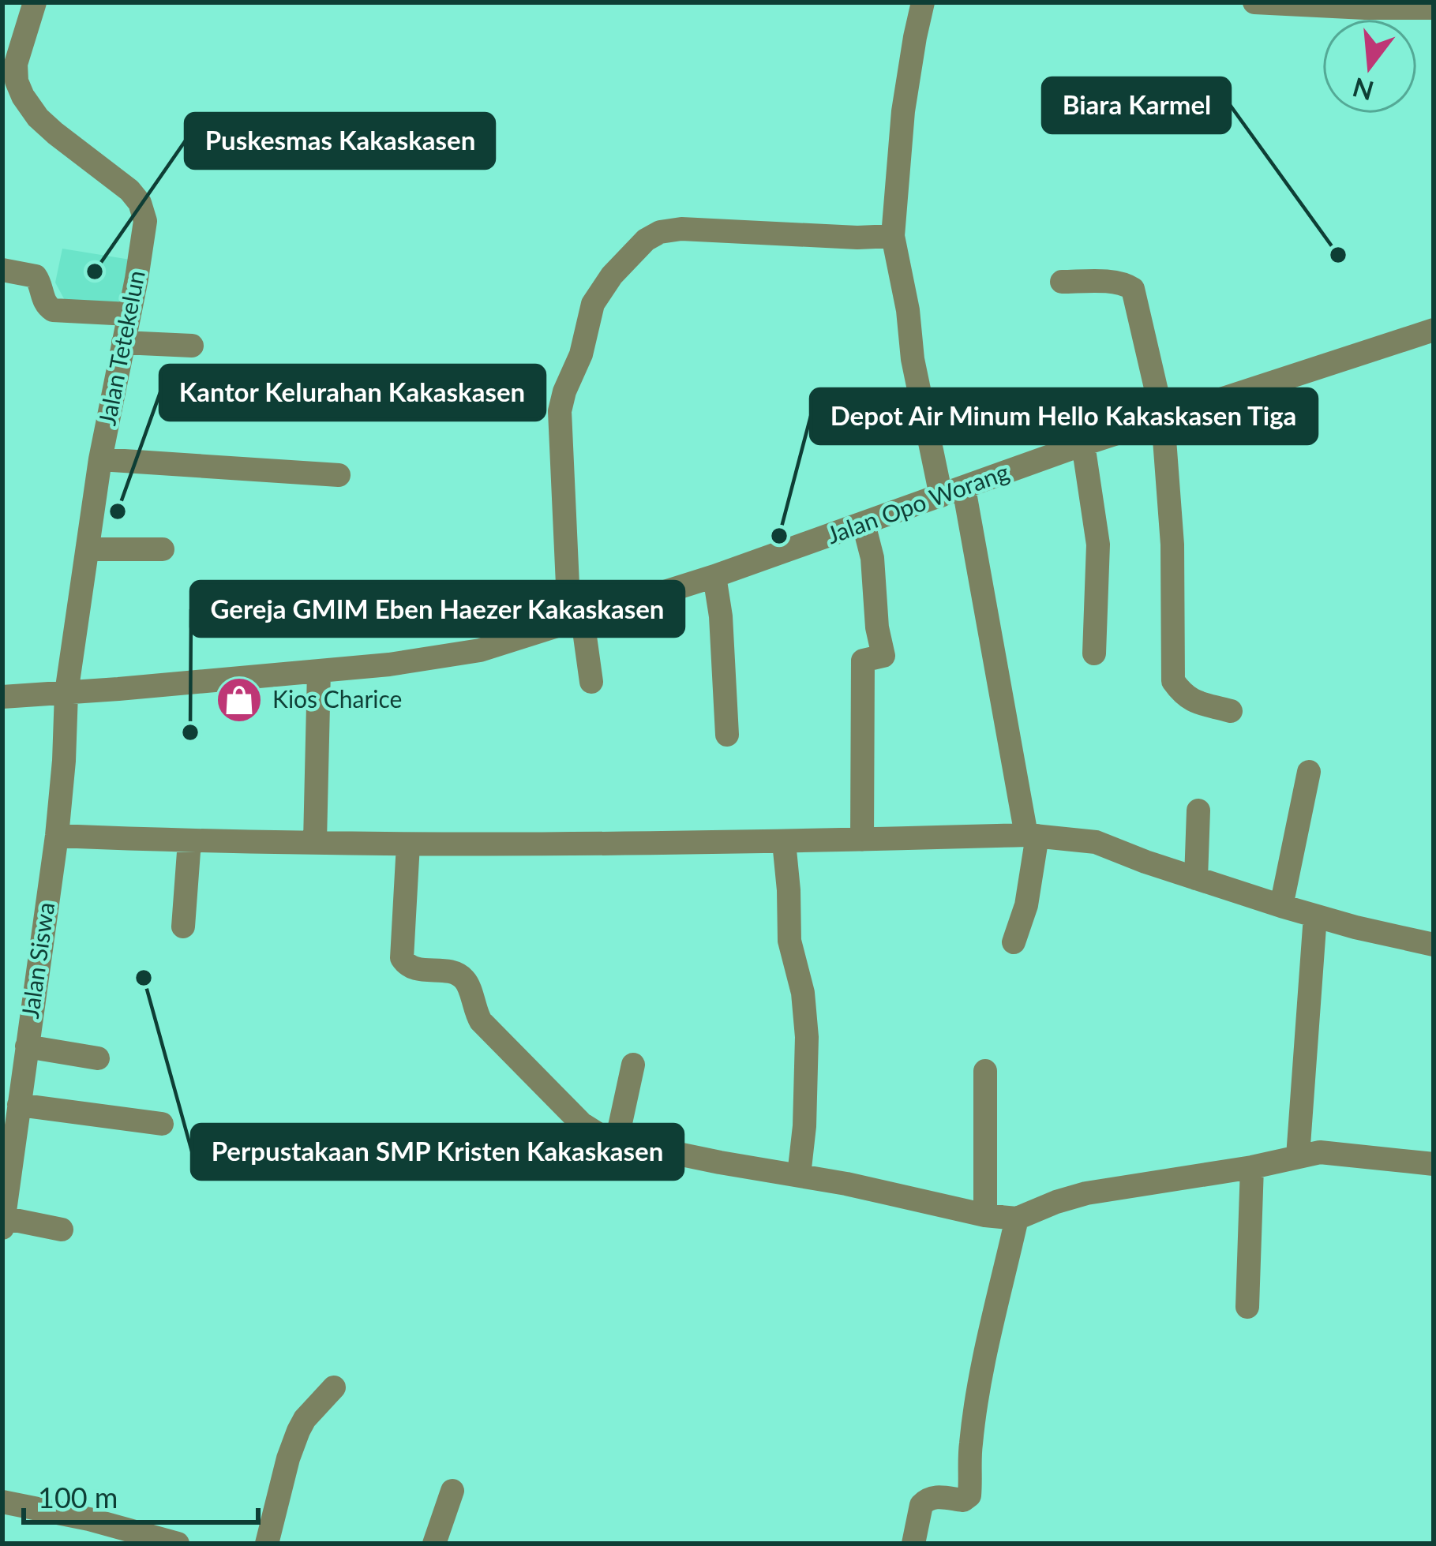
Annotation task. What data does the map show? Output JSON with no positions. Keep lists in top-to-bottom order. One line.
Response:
{"streets":{"street":["Jalan Tetekelun","Jalan Opo Worang","Jalan Siswa"]},"crossings":[["Jalan Tetekelun","Jalan Opo Worang"],["Jalan Tetekelun","Jalan Siswa"],["Jalan Opo Worang","Jalan Siswa"]],"places":{"other":["Biara Karmel","Puskesmas Kakaskasen","Kantor Kelurahan Kakaskasen","Depot Air Minum Hello Kakaskasen Tiga","Gereja GMIM Eben Haezer Kakaskasen","Perpustakaan SMP Kristen Kakaskasen"],"shop":["Kios Charice"]},"scale_bar":"100 m","north":"bottom"}
